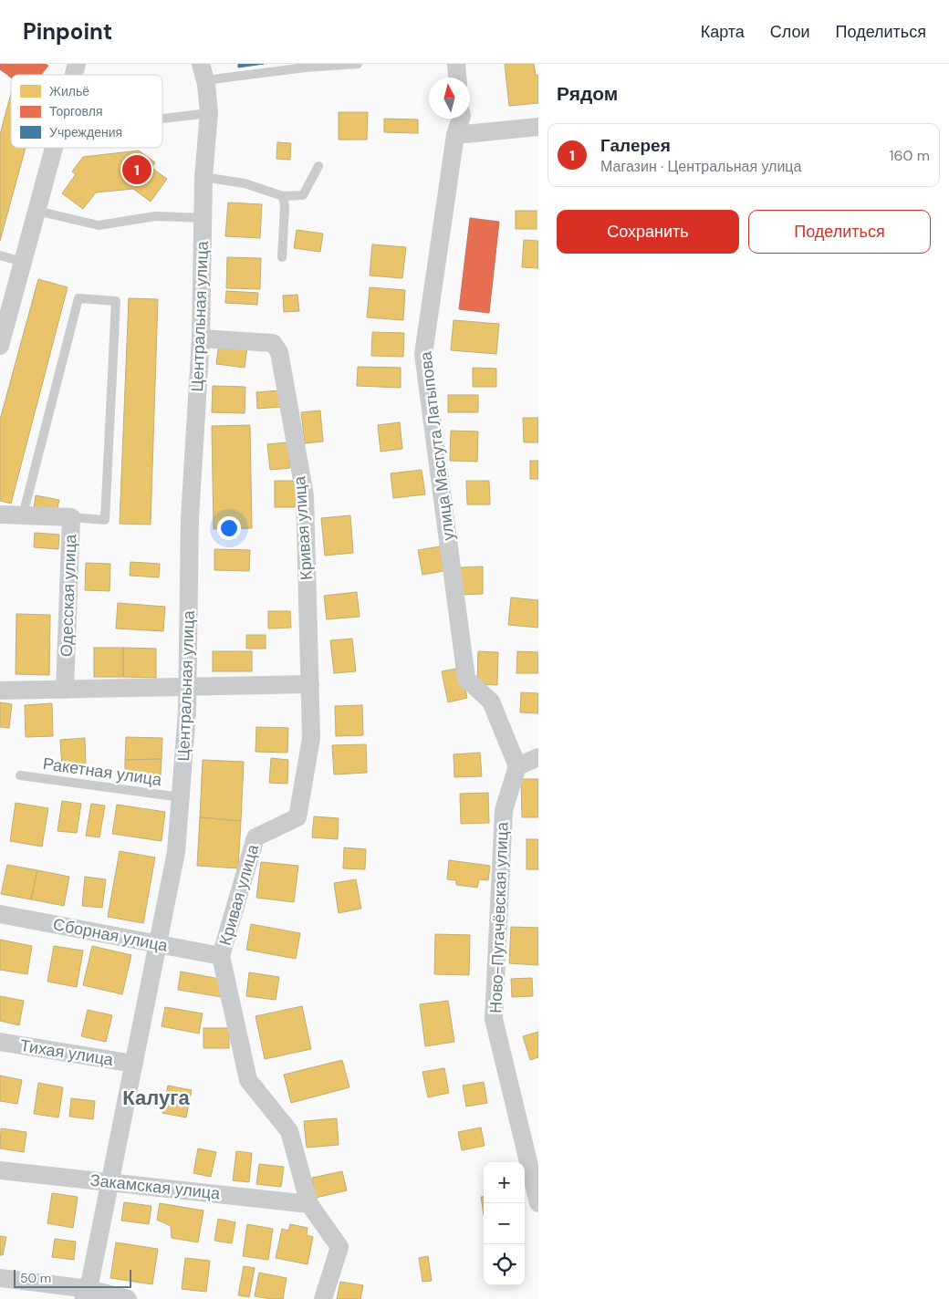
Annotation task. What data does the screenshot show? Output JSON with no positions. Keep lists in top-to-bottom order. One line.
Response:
{"streets":{"street":["Центральная улица","улица Масгута Латыпова","Кривая улица","Одесская улица","Ново-Пугачёвская улица","Сборная улица","Тихая улица","Закамская улица"],"lane":["Ракетная улица"]},"crossings":[["Центральная улица","Кривая улица"],["Центральная улица","Ракетная улица"],["Центральная улица","Сборная улица"],["Центральная улица","Тихая улица"],["Центральная улица","Закамская улица"],["улица Масгута Латыпова","Ново-Пугачёвская улица"],["Кривая улица","Сборная улица"],["Кривая улица","Закамская улица"]],"districts":["Калуга"],"legend":["Жильё","Торговля","Учреждения"],"scale_bar":"50 m","north":"top","page":{"header":"Pinpoint","nav":["Карта","Слои","Поделиться"],"heading":"Рядом","list":[{"mark":"1","name":"Галерея","note":"Магазин · Центральная улица","value":"160 m"}],"pins":"1","buttons":["Сохранить","Поделиться"],"map_buttons":["+","−"],"scale":"50 m"}}
